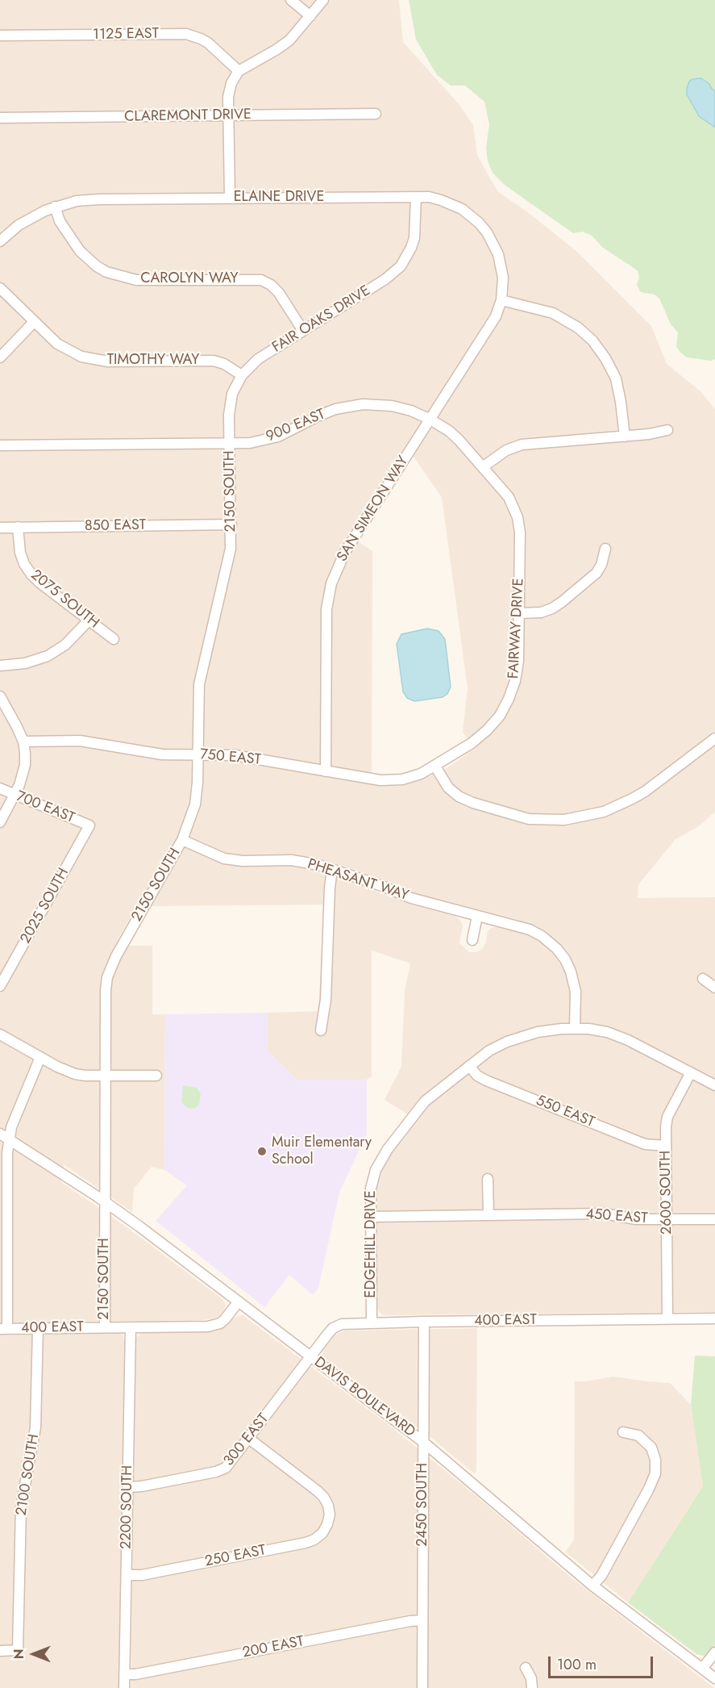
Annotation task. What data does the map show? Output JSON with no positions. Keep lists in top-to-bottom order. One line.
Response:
{"streets":{"street":["1125 EAST","CLAREMONT DRIVE","ELAINE DRIVE","CAROLYN WAY","FAIR OAKS DRIVE","TIMOTHY WAY","900 EAST","2150 SOUTH","SAN SIMEON WAY","850 EAST","2075 SOUTH","FAIRWAY DRIVE","750 EAST","700 EAST","PHEASANT WAY","2025 SOUTH","550 EAST","2600 SOUTH","450 EAST","EDGEHILL DRIVE","400 EAST","DAVIS BOULEVARD","300 EAST","2100 SOUTH","2450 SOUTH","2200 SOUTH","250 EAST","200 EAST"]},"crossings":[["ELAINE DRIVE","CAROLYN WAY"],["ELAINE DRIVE","FAIR OAKS DRIVE"],["ELAINE DRIVE","SAN SIMEON WAY"],["CAROLYN WAY","FAIR OAKS DRIVE"],["FAIR OAKS DRIVE","TIMOTHY WAY"],["FAIR OAKS DRIVE","900 EAST"],["FAIR OAKS DRIVE","2150 SOUTH"],["900 EAST","2150 SOUTH"],["900 EAST","SAN SIMEON WAY"],["900 EAST","FAIRWAY DRIVE"],["2150 SOUTH","850 EAST"],["2150 SOUTH","750 EAST"],["2150 SOUTH","PHEASANT WAY"],["2150 SOUTH","400 EAST"],["2150 SOUTH","DAVIS BOULEVARD"],["SAN SIMEON WAY","750 EAST"],["850 EAST","2075 SOUTH"],["FAIRWAY DRIVE","750 EAST"],["700 EAST","2025 SOUTH"],["PHEASANT WAY","EDGEHILL DRIVE"],["550 EAST","2600 SOUTH"],["550 EAST","EDGEHILL DRIVE"],["2600 SOUTH","450 EAST"],["2600 SOUTH","EDGEHILL DRIVE"],["2600 SOUTH","400 EAST"],["450 EAST","EDGEHILL DRIVE"],["EDGEHILL DRIVE","400 EAST"],["400 EAST","DAVIS BOULEVARD"],["400 EAST","300 EAST"],["400 EAST","2100 SOUTH"],["400 EAST","2450 SOUTH"],["400 EAST","2200 SOUTH"],["DAVIS BOULEVARD","300 EAST"],["DAVIS BOULEVARD","2450 SOUTH"],["300 EAST","2200 SOUTH"],["300 EAST","250 EAST"],["2450 SOUTH","200 EAST"],["2200 SOUTH","250 EAST"],["2200 SOUTH","200 EAST"]],"places":["Muir Elementary School"],"scale_bar":"100 m","north":"left"}
